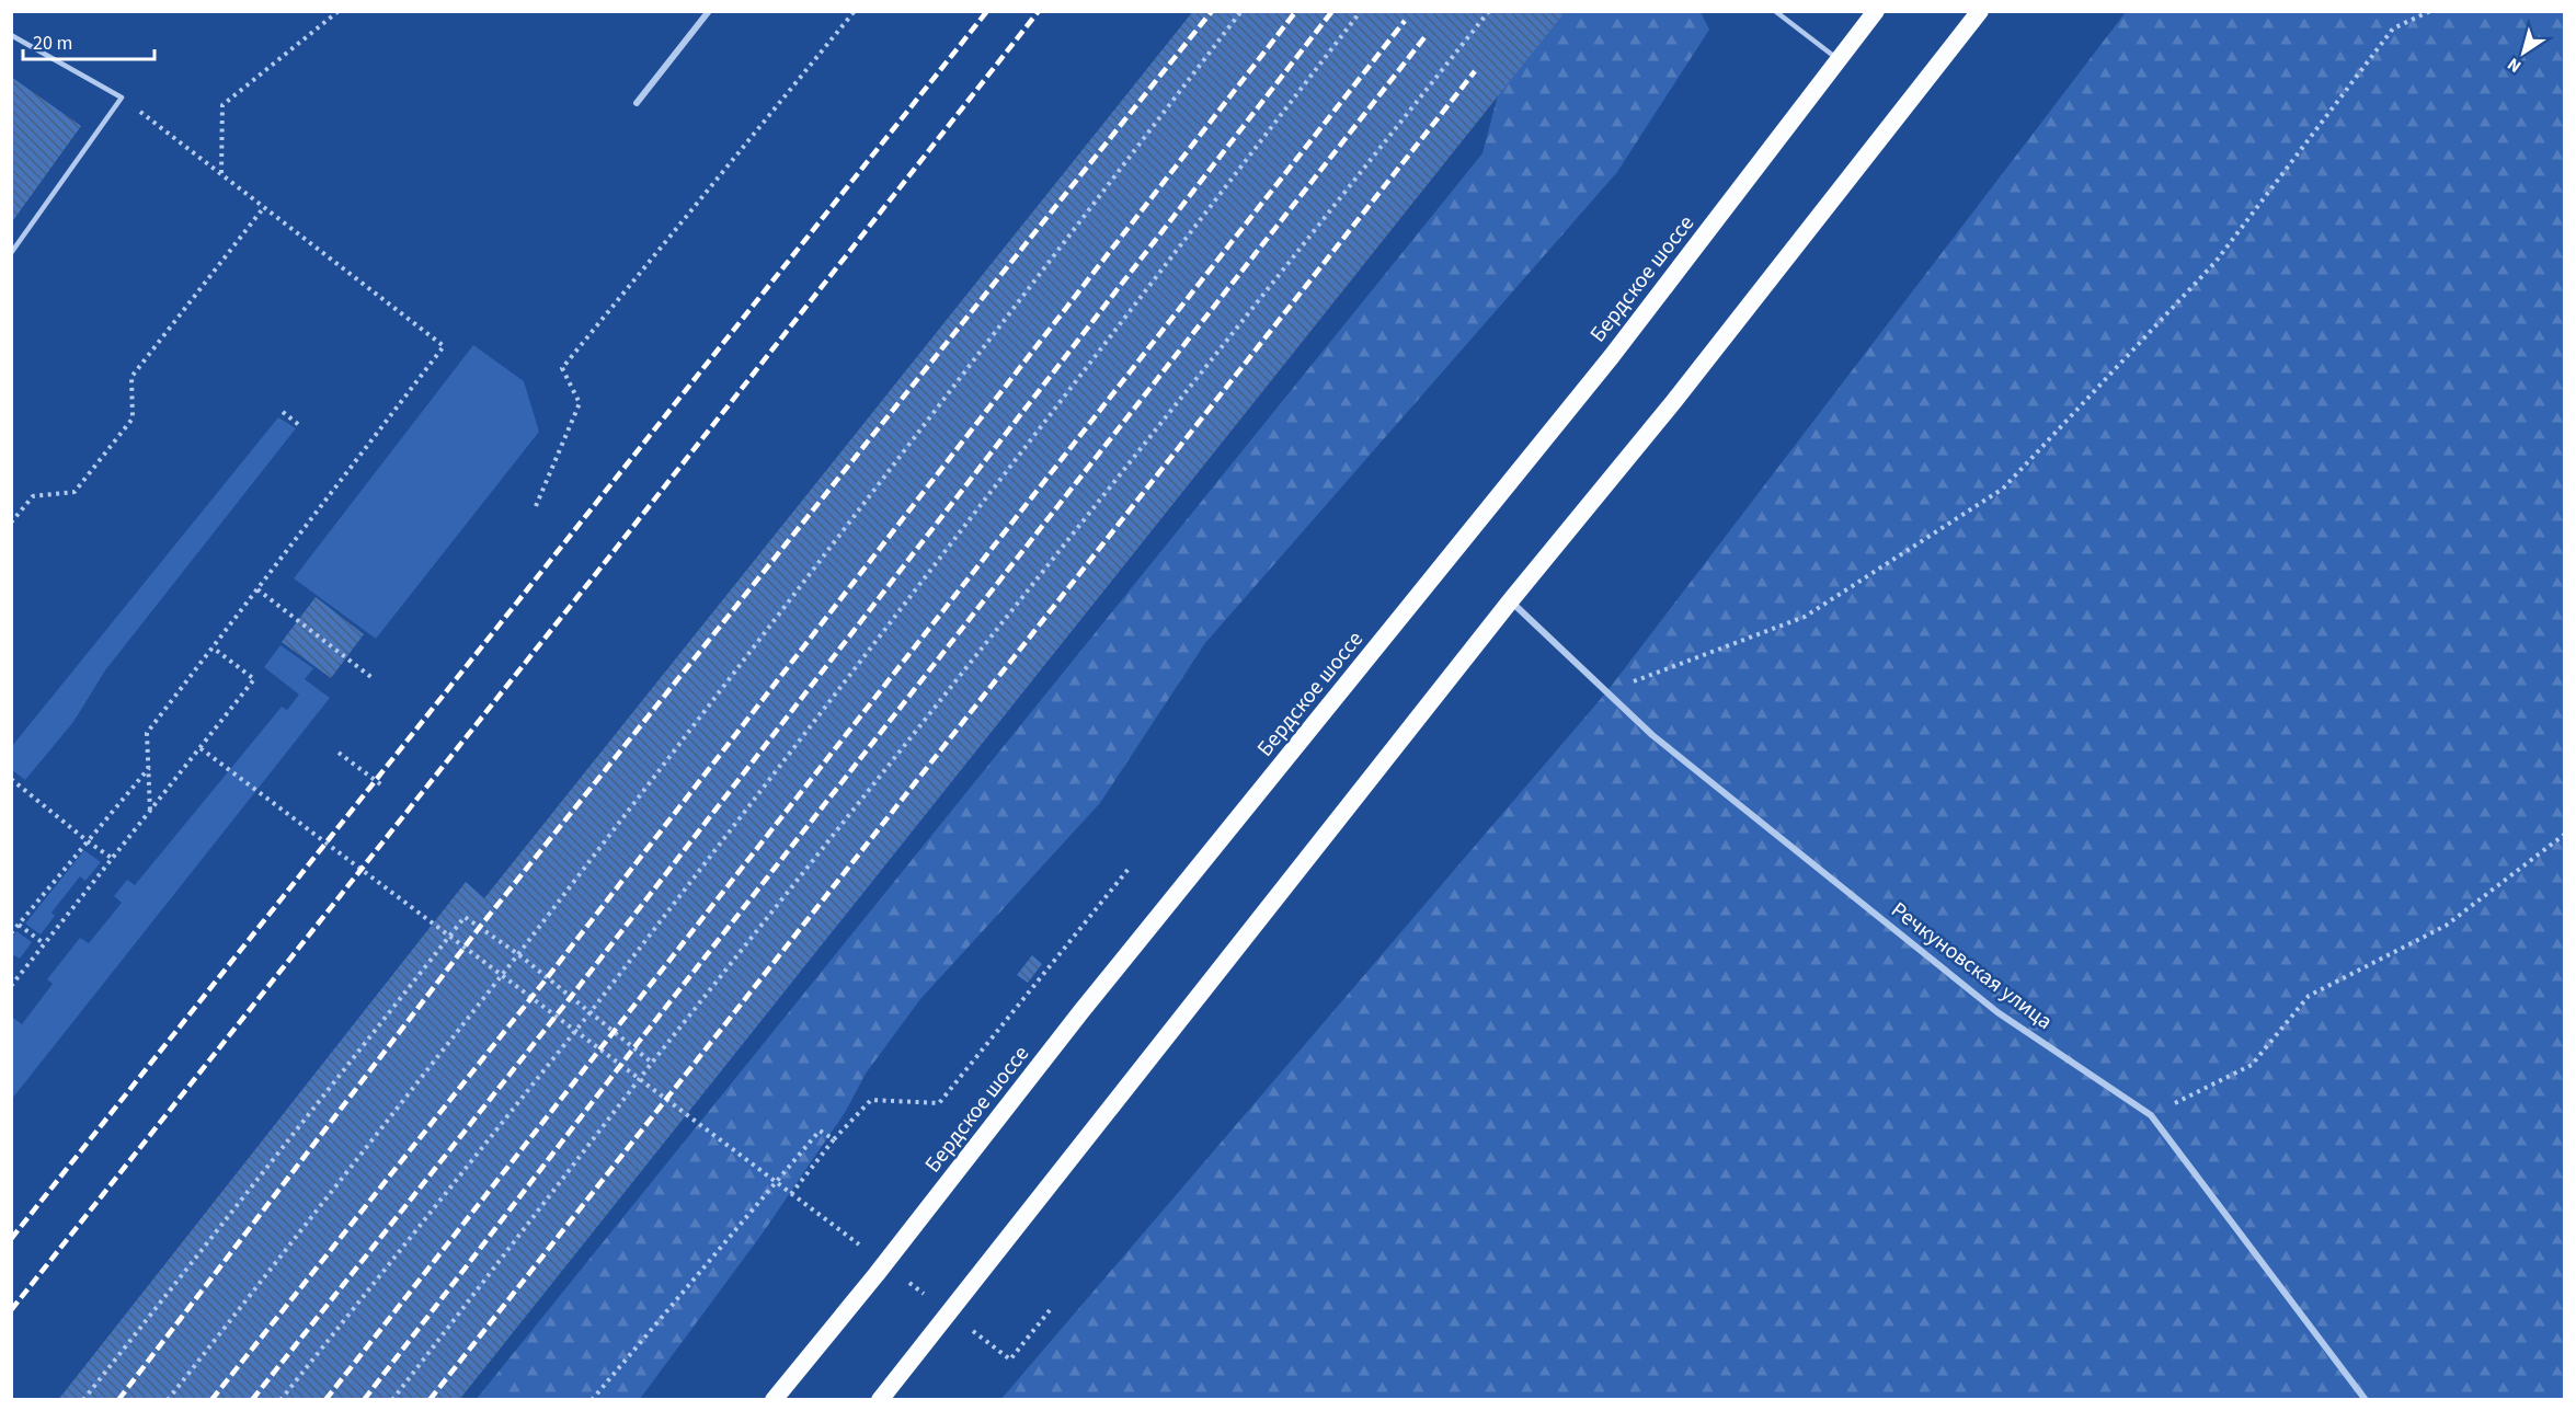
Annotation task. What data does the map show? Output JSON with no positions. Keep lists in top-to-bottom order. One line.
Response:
{"streets":{"highway":["Бердское шоссе"],"street":["Речкуновская улица"]},"scale_bar":"20 m","north":"bottom left"}
